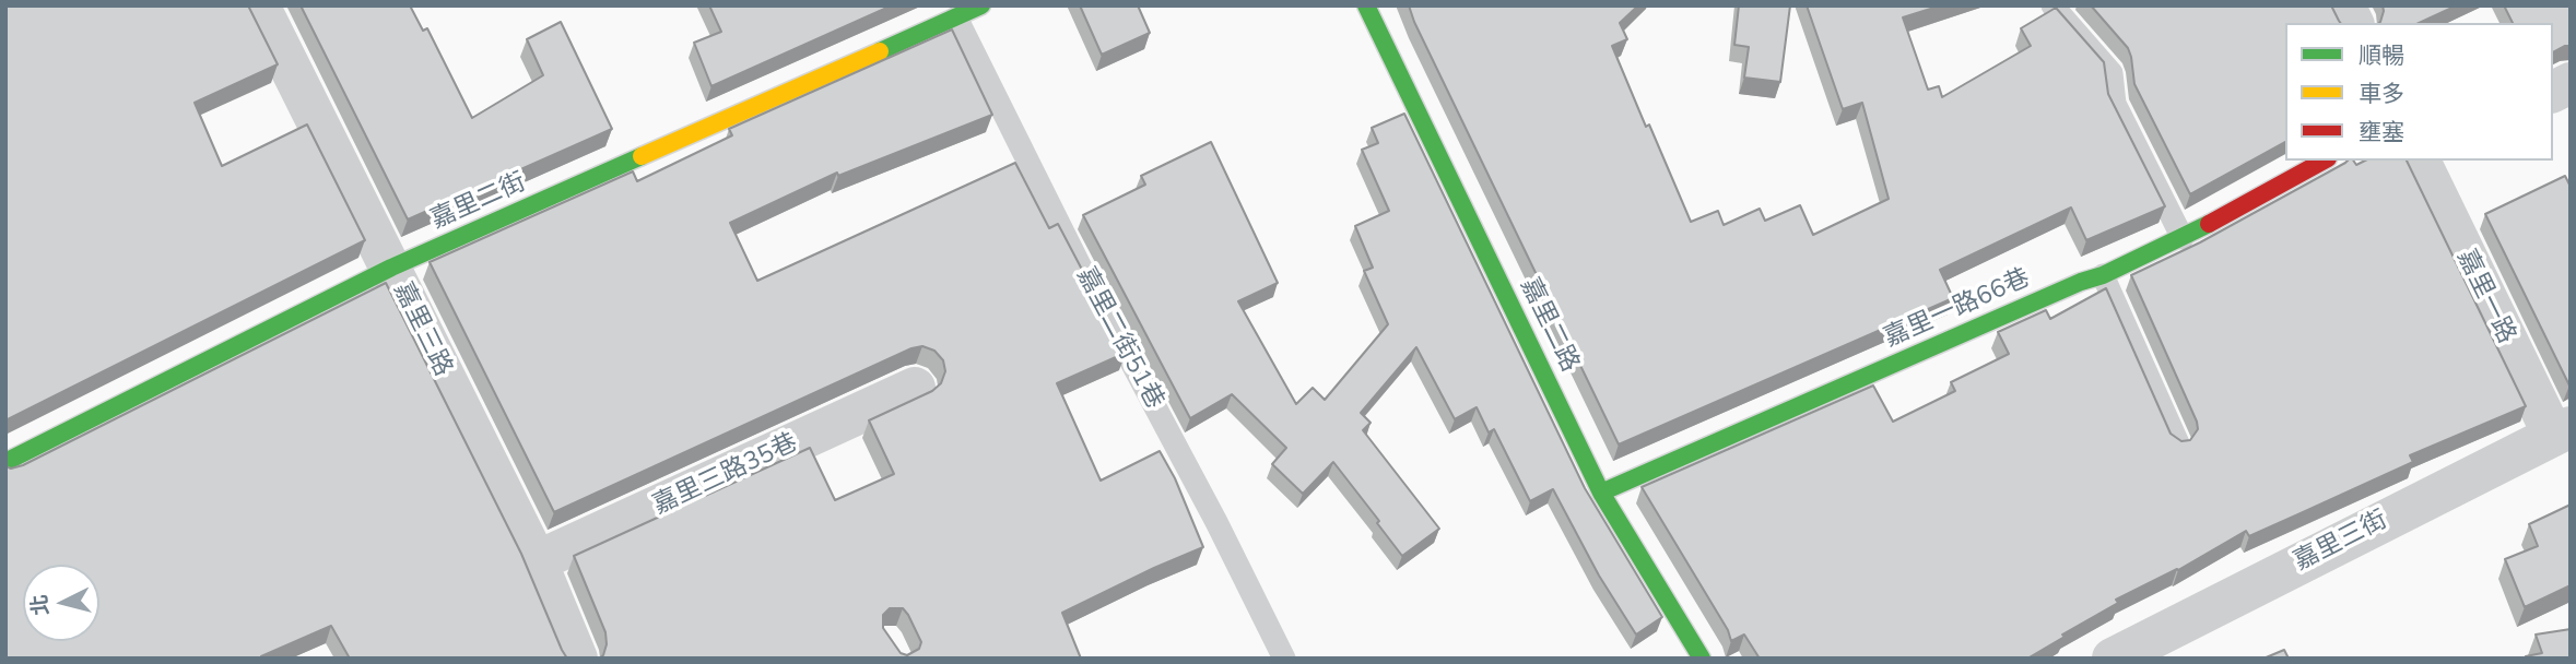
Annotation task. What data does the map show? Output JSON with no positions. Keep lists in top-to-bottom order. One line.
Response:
{"streets":{"street":["嘉里二街","嘉里一路","嘉里一路66巷","嘉里二路","嘉里三路","嘉里三路35巷","嘉里三街"],"lane":["嘉里二街51巷"]},"crossings":[["嘉里二街","嘉里三路"],["嘉里二街","嘉里二街51巷"],["嘉里一路","嘉里三街"],["嘉里一路66巷","嘉里二路"],["嘉里三路","嘉里三路35巷"]],"legend":["順暢","車多","壅塞"],"north":"left"}
